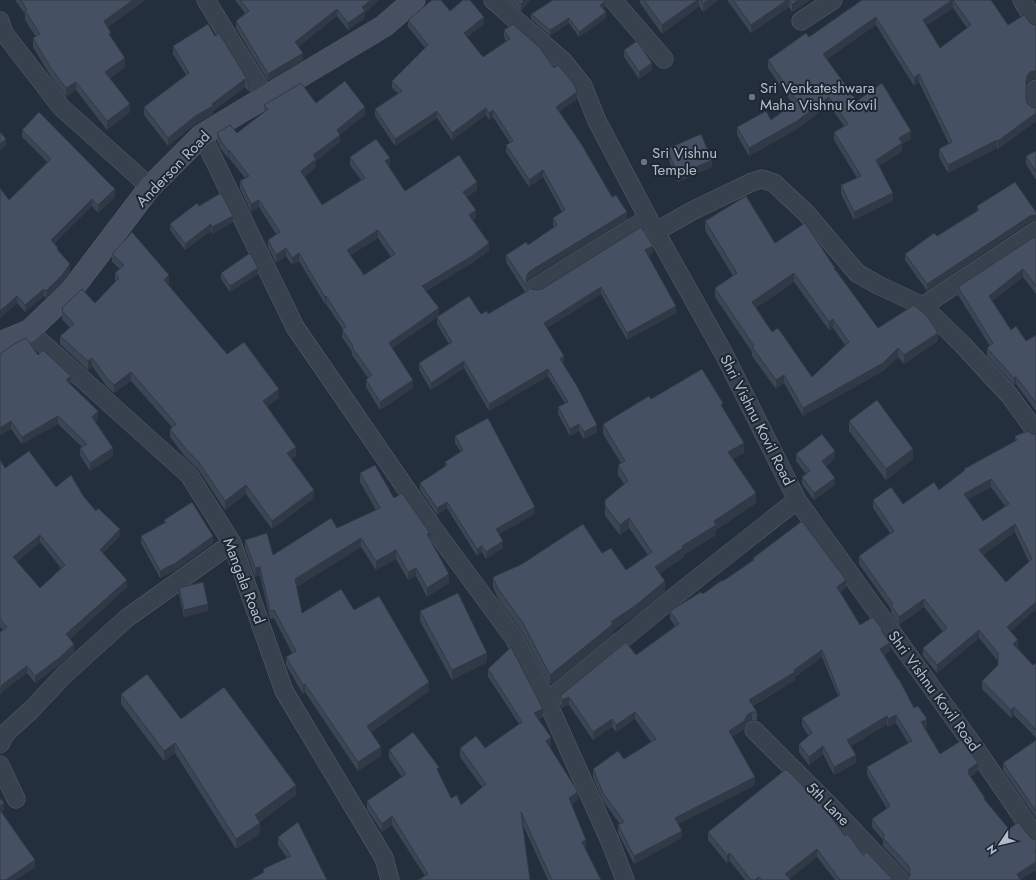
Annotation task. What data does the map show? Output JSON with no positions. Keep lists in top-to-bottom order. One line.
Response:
{"streets":{"main road":["Anderson Road"],"street":["Shri Vishnu Kovil Road","Mangala Road","5th Lane"]},"crossings":[["Anderson Road","Mangala Road"]],"places":["Sri Venkateshwara Maha Vishnu Kovil","Sri Vishnu Temple"],"north":"bottom left"}
